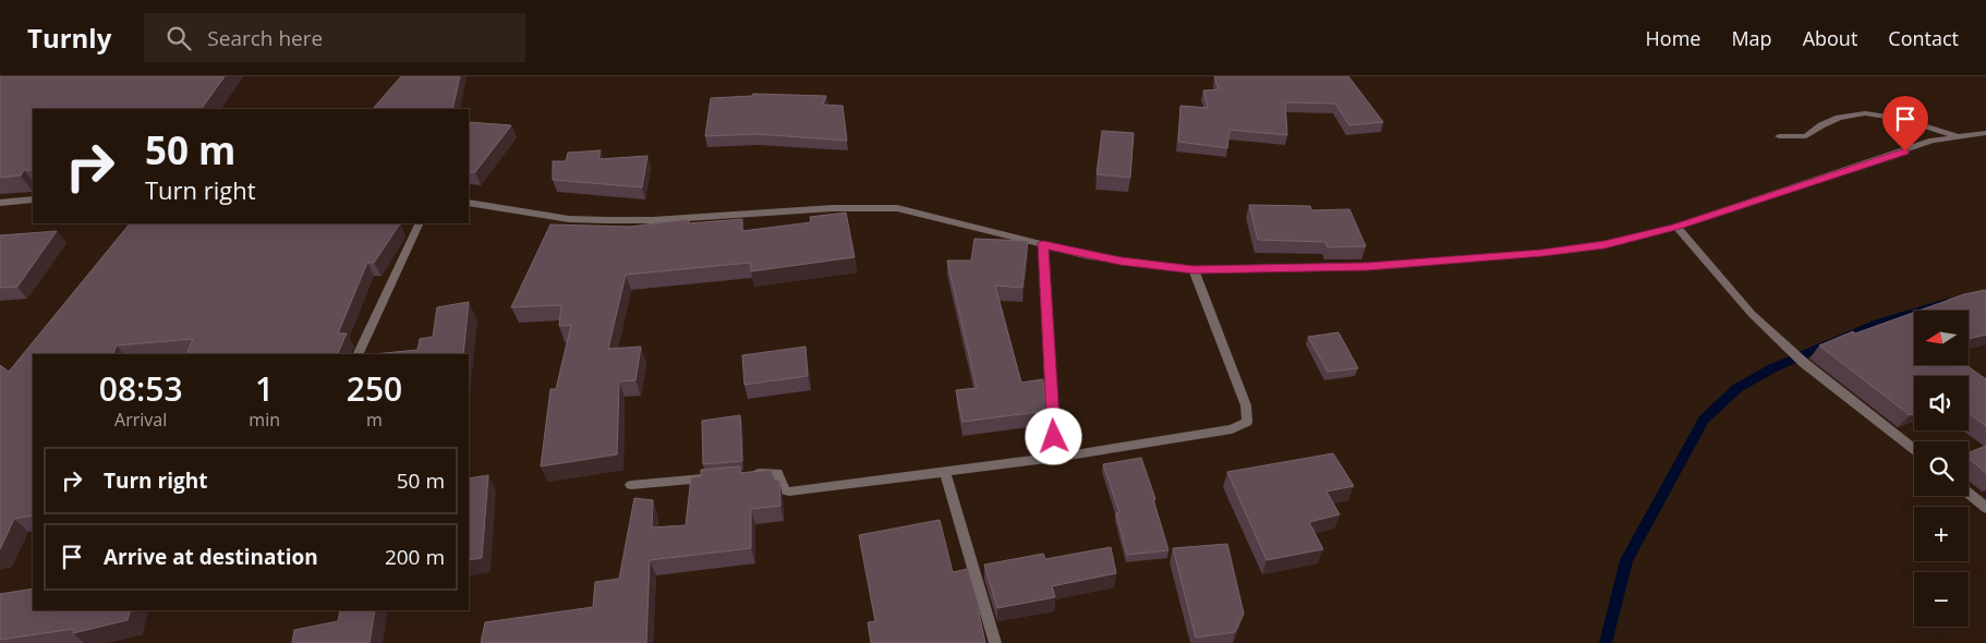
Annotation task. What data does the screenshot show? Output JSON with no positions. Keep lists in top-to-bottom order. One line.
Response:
{"north":"left","page":{"header":"Turnly","search":"Search here","nav":["Home","Map","About","Contact"],"turn":["50 m","Turn right"],"map_buttons":["+","−"],"eta":["08:53","Arrival","1","min","250","m"],"list":[{"name":"Turn right","value":"50 m"},{"name":"Arrive at destination","value":"200 m"}]}}
